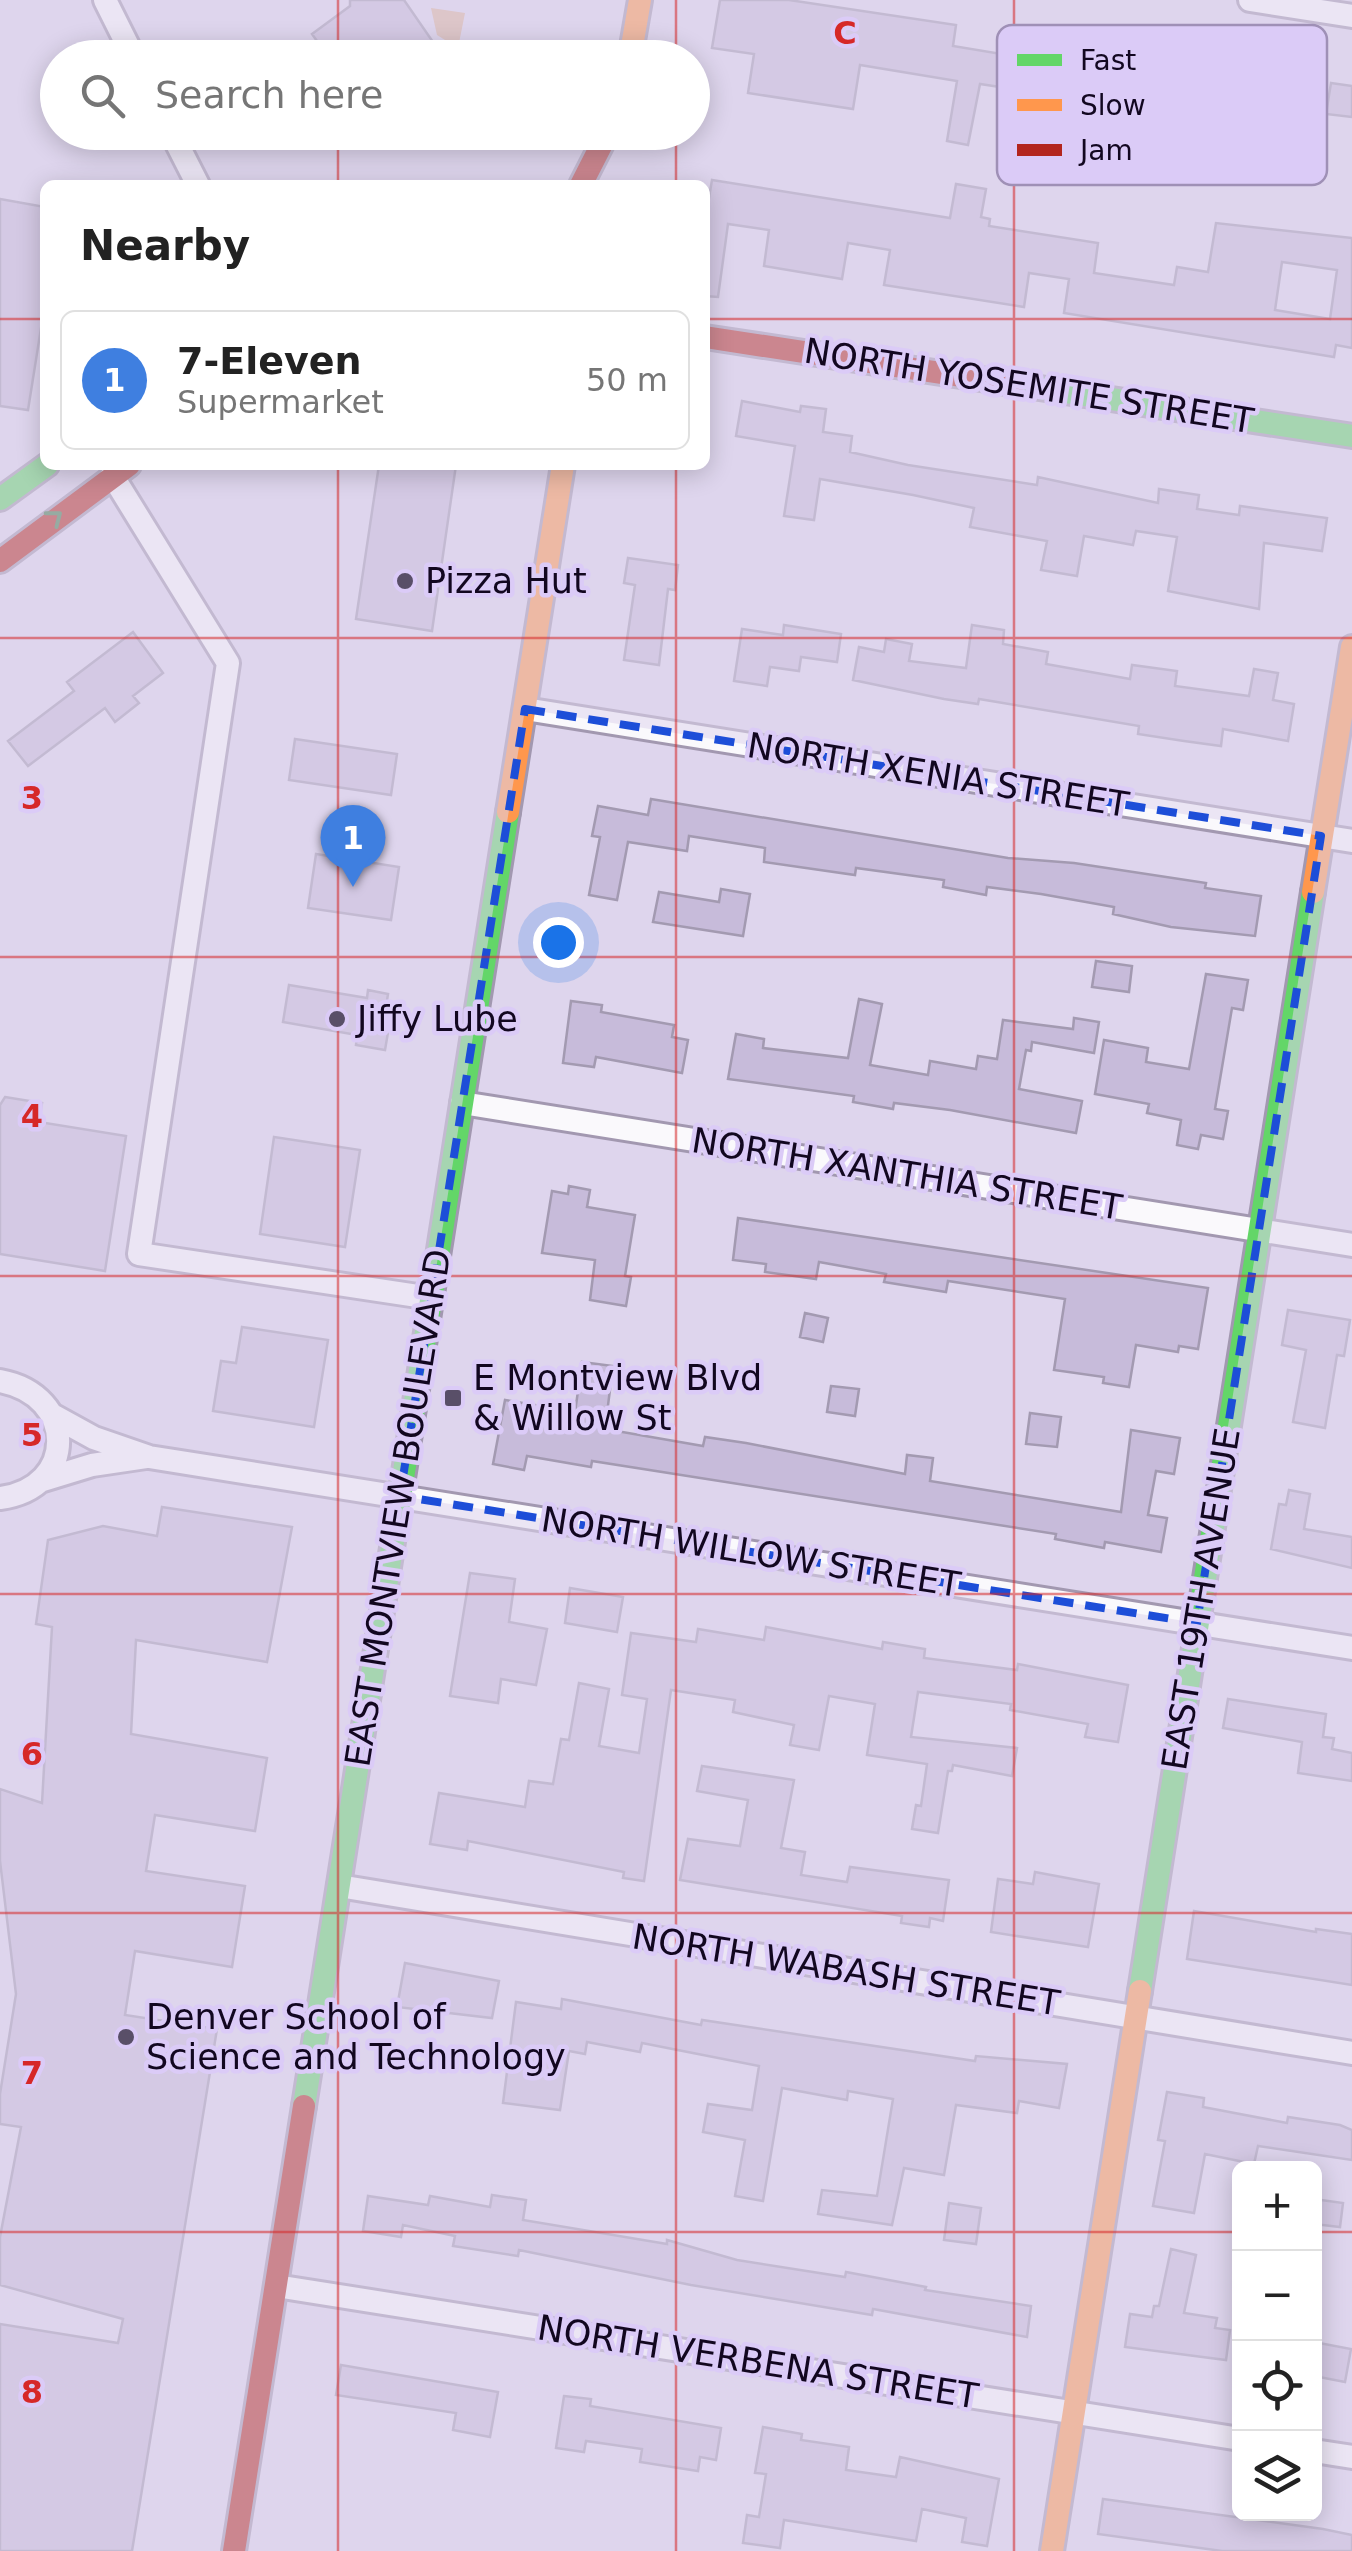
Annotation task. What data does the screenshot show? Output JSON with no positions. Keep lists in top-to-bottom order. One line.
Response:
{"streets":{"main road":["NORTH YOSEMITE STREET","EAST MONTVIEW BOULEVARD","EAST 19TH AVENUE"],"street":["NORTH XENIA STREET","NORTH XANTHIA STREET","NORTH WILLOW STREET","NORTH WABASH STREET","NORTH VERBENA STREET"]},"crossings":[["NORTH XENIA STREET","EAST MONTVIEW BOULEVARD"],["NORTH XENIA STREET","EAST 19TH AVENUE"],["NORTH XANTHIA STREET","EAST MONTVIEW BOULEVARD"],["NORTH XANTHIA STREET","EAST 19TH AVENUE"],["EAST MONTVIEW BOULEVARD","NORTH WILLOW STREET"],["EAST MONTVIEW BOULEVARD","NORTH WABASH STREET"],["EAST MONTVIEW BOULEVARD","NORTH VERBENA STREET"],["NORTH WILLOW STREET","EAST 19TH AVENUE"],["EAST 19TH AVENUE","NORTH WABASH STREET"],["EAST 19TH AVENUE","NORTH VERBENA STREET"]],"places":{"other":["Pizza Hut","Jiffy Lube","Denver School of Science and Technology"],"transit":["E Montview Blvd & Willow St"]},"legend":["Fast","Slow","Jam"],"page":{"search":"Search here","heading":"Nearby","list":[{"mark":"1","name":"7-Eleven","note":"Supermarket","value":"50 m"}],"pins":"1","map_buttons":["+","−"]},"grid":{"columns":["C"],"rows":["3","4","5","6","7","8"]}}
